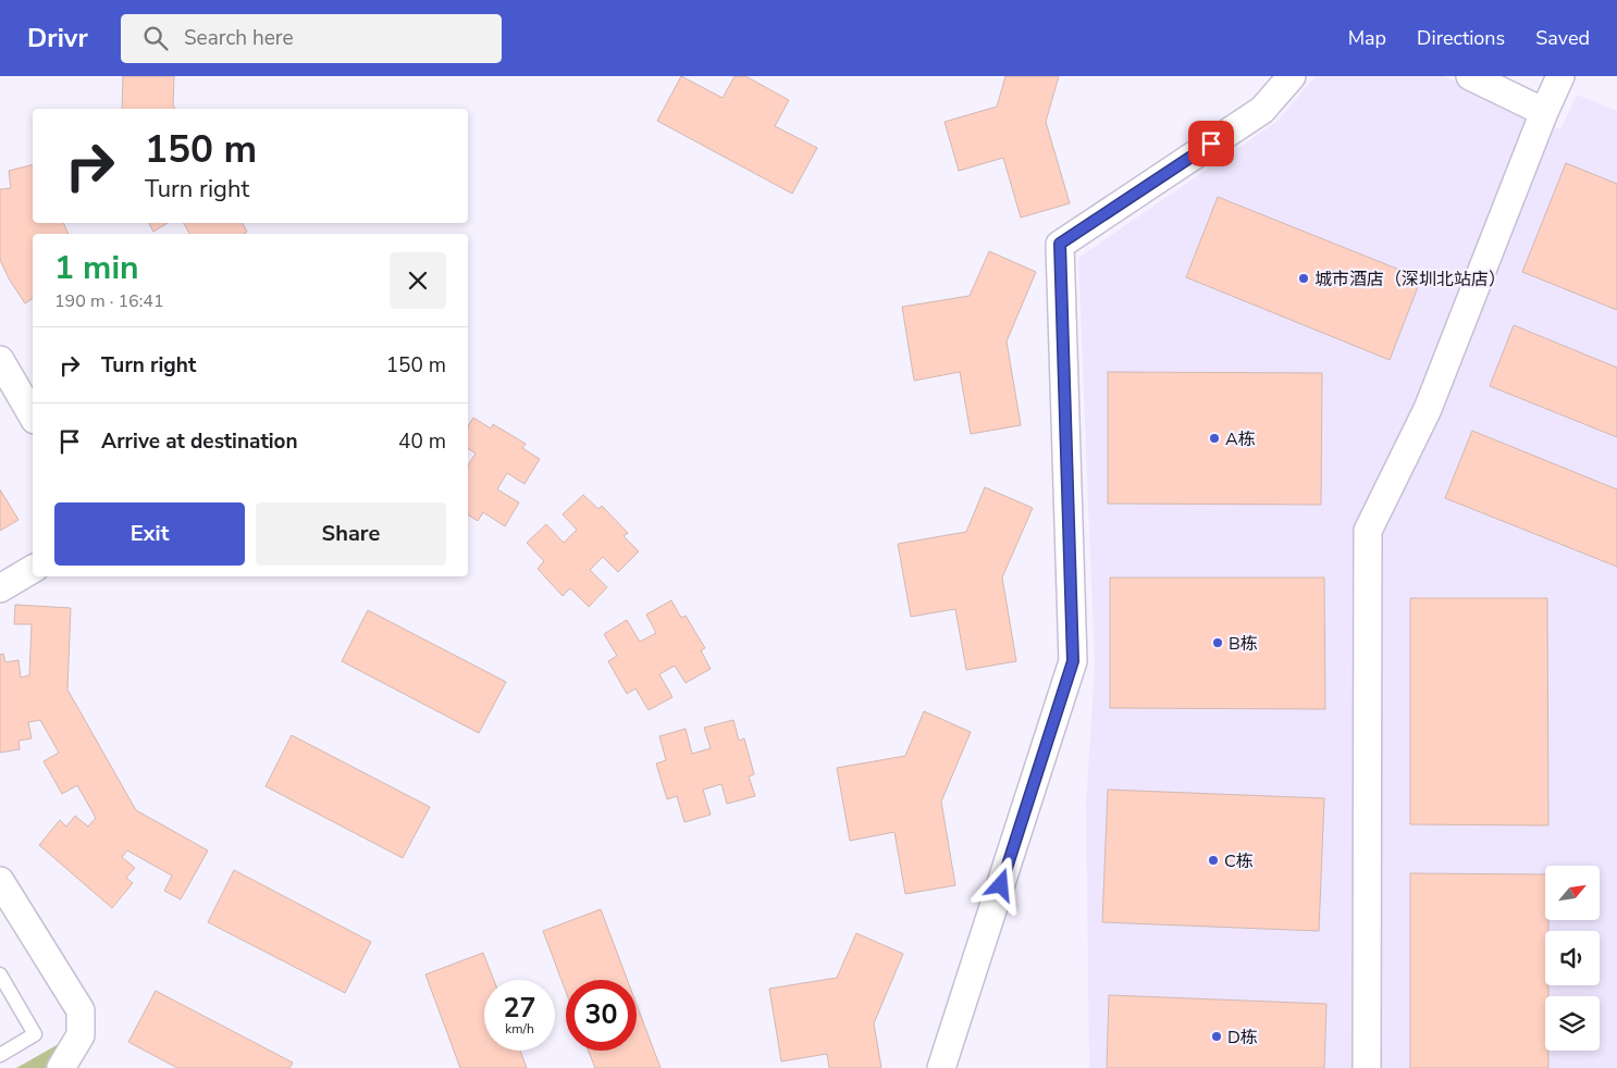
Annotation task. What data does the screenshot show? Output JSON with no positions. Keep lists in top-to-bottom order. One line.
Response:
{"places":["城市酒店（深圳北站店）","A栋","B栋","C栋","D栋"],"north":"top right","page":{"header":"Drivr","search":"Search here","nav":["Map","Directions","Saved"],"turn":["150 m","Turn right"],"heading":["1 min","190 m · 16:41"],"list":[{"name":"Turn right","value":"150 m"},{"name":"Arrive at destination","value":"40 m"}],"buttons":["Exit","Share"],"speed":"27 km/h","limit":"30"}}
